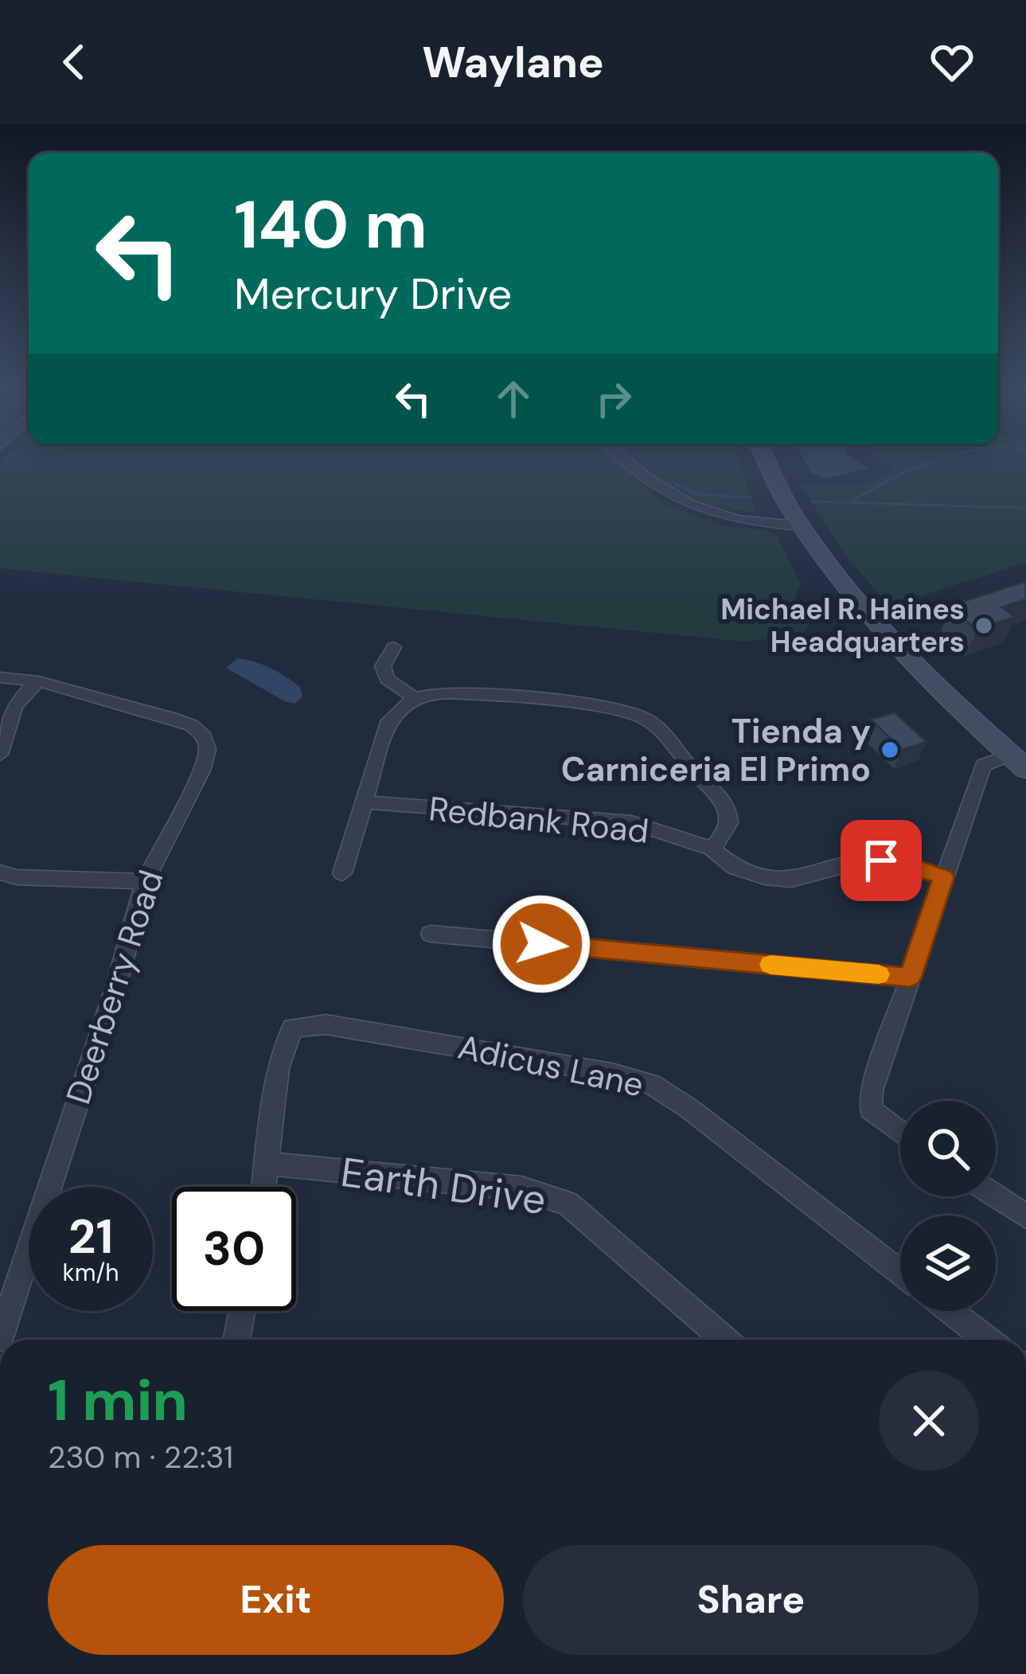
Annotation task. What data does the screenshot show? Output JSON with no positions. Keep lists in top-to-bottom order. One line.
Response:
{"streets":{"street":["Redbank Road","Deerberry Road","Adicus Lane","Earth Drive"]},"crossings":[["Adicus Lane","Earth Drive"]],"places":["Michael R. Haines Headquarters","Tienda y Carniceria El Primo"],"page":{"header":"Waylane","turn":["140 m","Mercury Drive"],"speed":"21 km/h","limit":"30","heading":["1 min","230 m · 22:31"],"buttons":["Exit","Share"]}}
